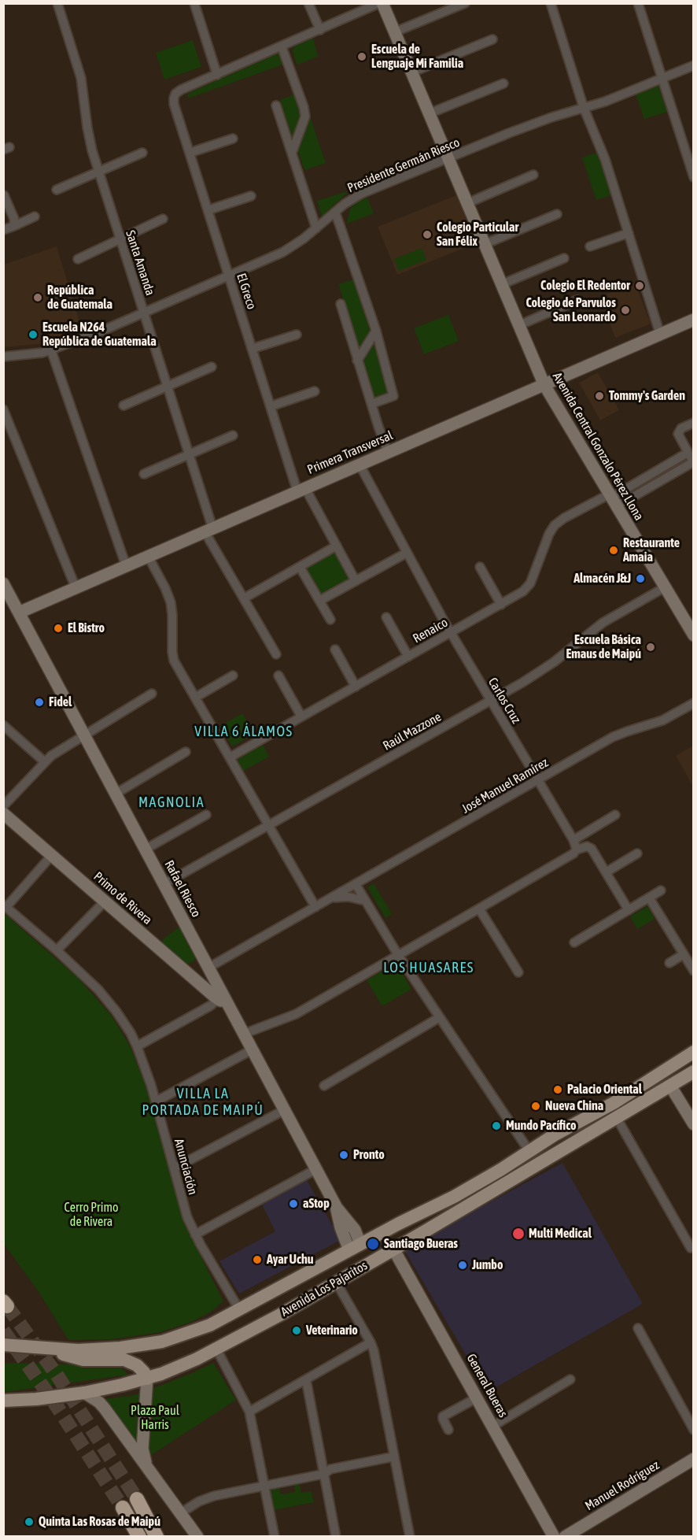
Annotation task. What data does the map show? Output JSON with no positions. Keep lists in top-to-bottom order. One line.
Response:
{"streets":{"main road":["Avenida Los Pajaritos"],"street":["Presidente Germán Riesco","Santa Amanda","El Greco","Avenida Central Gonzalo Pérez Llona","Primera Transversal","Renaico","Carlos Cruz","Raúl Mazzone","José Manuel Ramírez","Rafael Riesco","Primo de Rivera","Anunciación","General Bueras","Manuel Rodríguez"]},"crossings":[["Presidente Germán Riesco","Santa Amanda"],["Presidente Germán Riesco","El Greco"],["Presidente Germán Riesco","Avenida Central Gonzalo Pérez Llona"],["Santa Amanda","Primera Transversal"],["El Greco","Primera Transversal"],["Avenida Central Gonzalo Pérez Llona","Primera Transversal"],["Avenida Central Gonzalo Pérez Llona","Renaico"],["Avenida Central Gonzalo Pérez Llona","Raúl Mazzone"],["Primera Transversal","Carlos Cruz"],["Primera Transversal","Rafael Riesco"],["Renaico","Carlos Cruz"],["Carlos Cruz","Raúl Mazzone"],["Carlos Cruz","José Manuel Ramírez"],["Raúl Mazzone","Rafael Riesco"],["José Manuel Ramírez","Rafael Riesco"],["Rafael Riesco","Primo de Rivera"],["Rafael Riesco","Avenida Los Pajaritos"],["Anunciación","Avenida Los Pajaritos"],["Avenida Los Pajaritos","General Bueras"]],"districts":["VILLA 6 ÁLAMOS","MAGNOLIA","LOS HUASARES","VILLA LA PORTADA DE MAIPÚ"],"parks":["Cerro Primo de Rivera","Plaza Paul Harris"],"places":["Escuela de Lenguaje Mi Familia","Colegio Particular San Félix","Colegio El Redentor","República de Guatemala","Colegio de Parvulos San Leonardo","Escuela N264 República de Guatemala","Tommy's Garden","Restaurante Amaia","Almacén J&J","El Bistro","Escuela Básica Emaus de Maipú","Fidel","Palacio Oriental","Nueva China","Mundo Pacífico","Pronto","aStop","Multi Medical","Santiago Bueras","Ayar Uchu","Jumbo","Veterinario","Quinta Las Rosas de Maipú"]}
